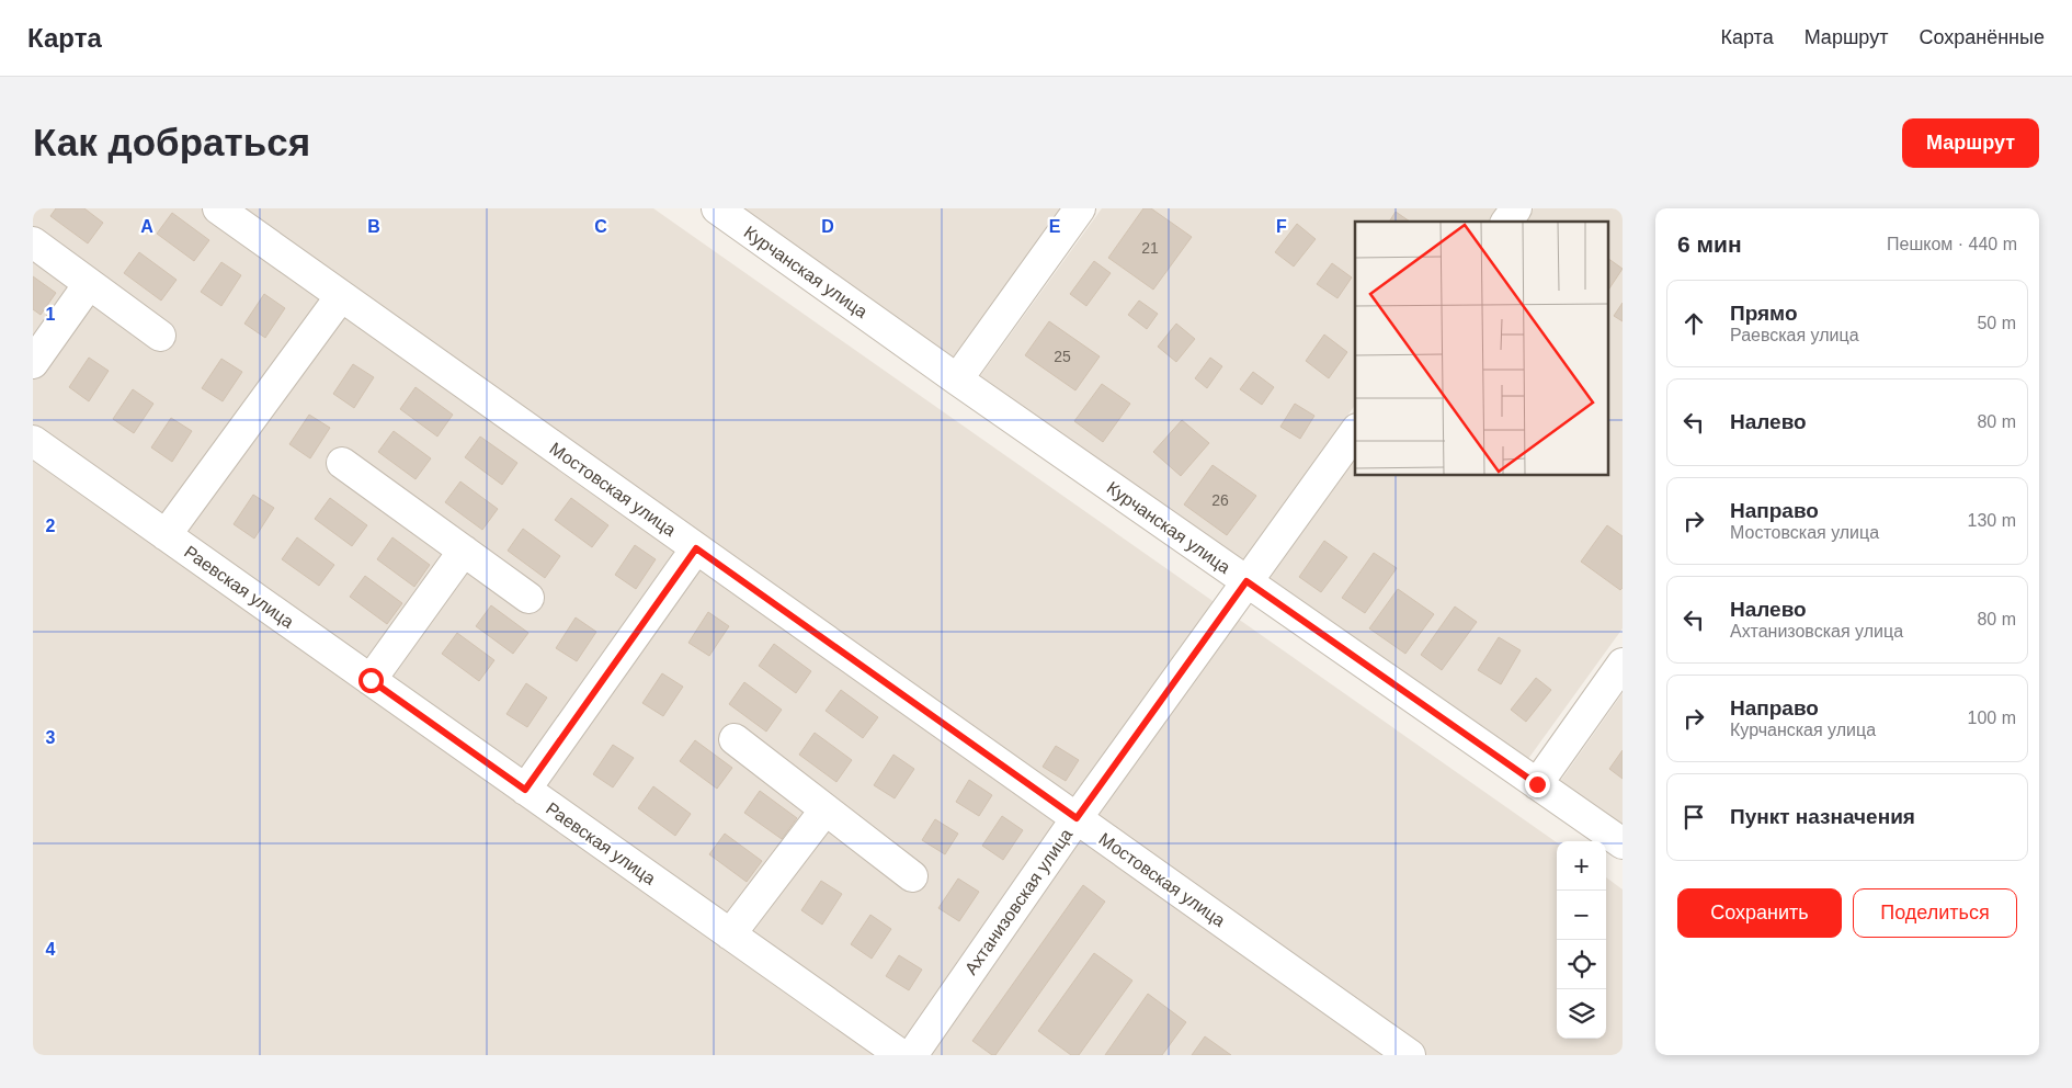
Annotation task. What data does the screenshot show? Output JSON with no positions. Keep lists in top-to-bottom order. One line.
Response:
{"streets":{"street":["Курчанская улица","Мостовская улица","Раевская улица","Ахтанизовская улица"]},"crossings":[["Курчанская улица","Ахтанизовская улица"],["Мостовская улица","Ахтанизовская улица"]],"house_numbers":["21","25","26"],"page":{"header":"Карта","nav":["Карта","Маршрут","Сохранённые"],"buttons":["Маршрут",["Сохранить","Поделиться"]],"title":"Как добраться","heading":["6 мин","Пешком · 440 m"],"list":[["Прямо","Раевская улица","50 m"],["Налево","80 m"],["Направо","Мостовская улица","130 m"],["Налево","Ахтанизовская улица","80 m"],["Направо","Курчанская улица","100 m"],"Пункт назначения"],"map_buttons":["+","−"]},"grid":{"columns":["A","B","C","D","E","F"],"rows":["1","2","3","4"]}}
